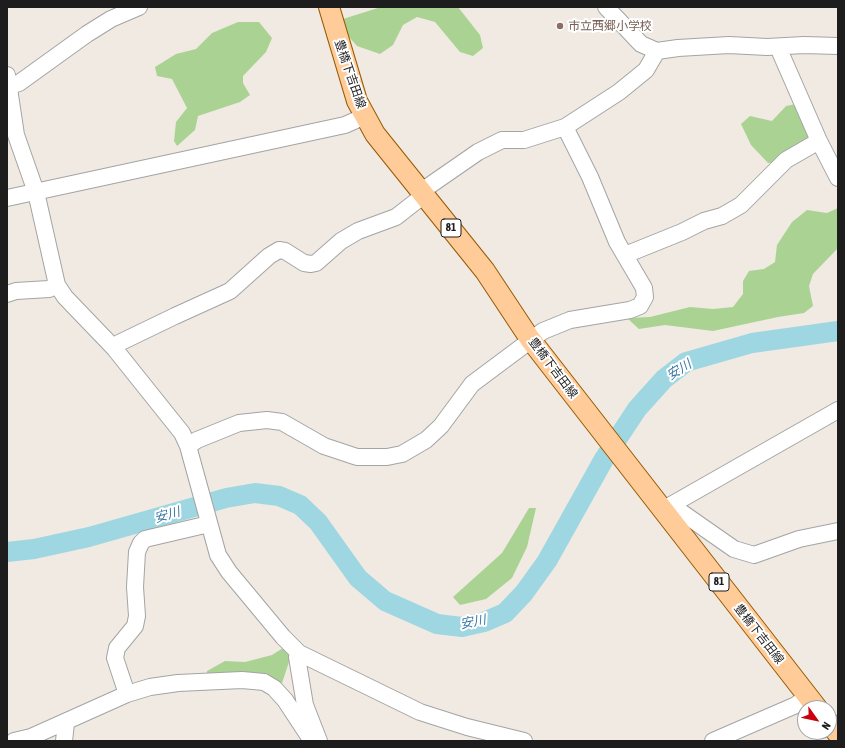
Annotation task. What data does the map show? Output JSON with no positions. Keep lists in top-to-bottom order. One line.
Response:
{"streets":{"main road":["豊橋下吉田線","81"]},"water":["安川"],"places":["市立西郷小学校"],"north":"bottom right"}
